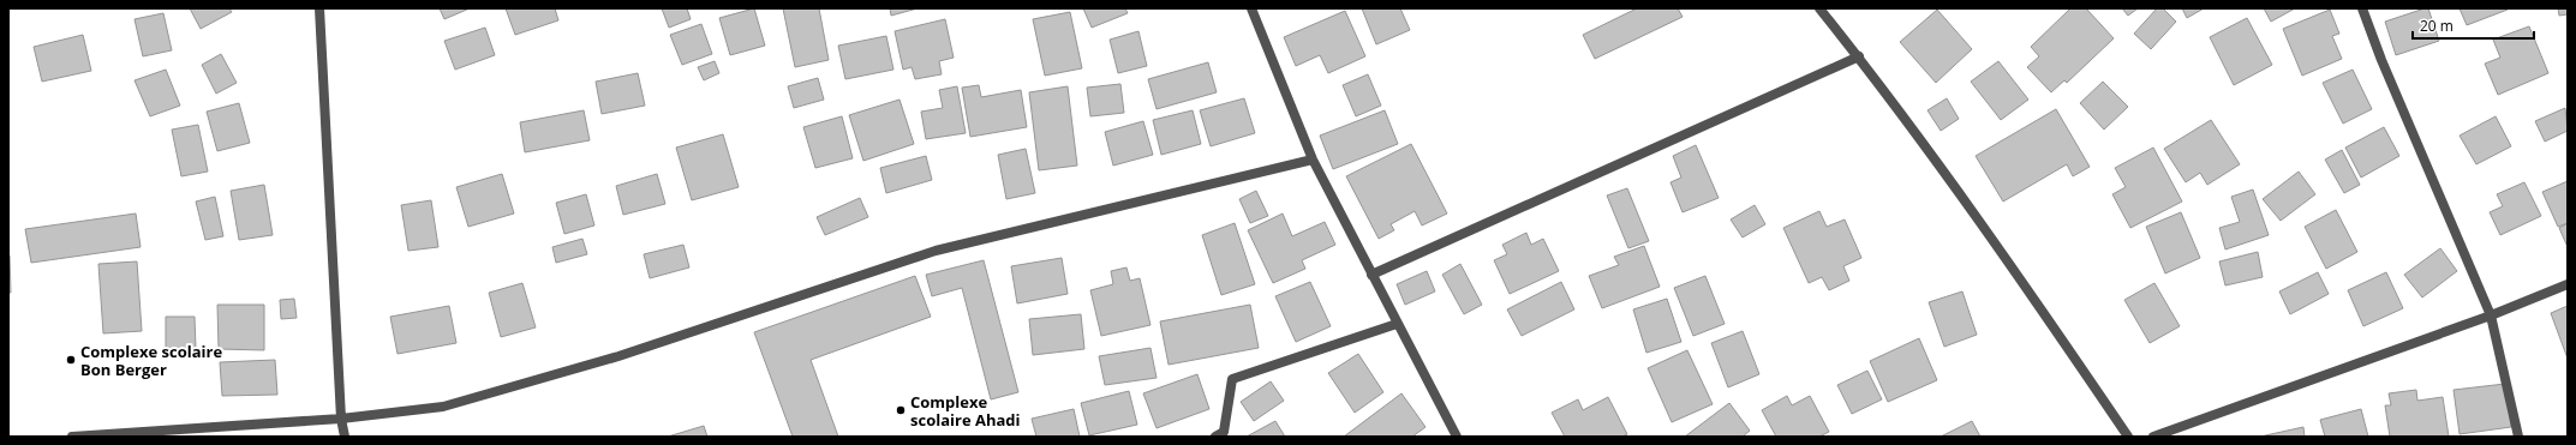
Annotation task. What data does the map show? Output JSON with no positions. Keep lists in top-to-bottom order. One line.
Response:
{"places":["Complexe scolaire Bon Berger","Complexe scolaire Ahadi"],"scale_bar":"20 m"}
